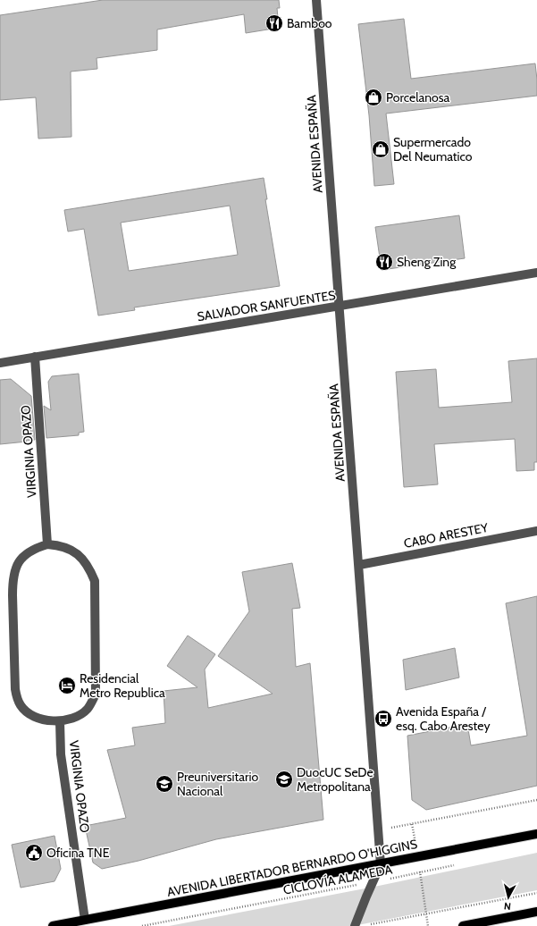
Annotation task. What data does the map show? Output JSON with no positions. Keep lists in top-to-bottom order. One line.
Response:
{"streets":{"main road":["AVENIDA LIBERTADOR BERNARDO O'HIGGINS"],"street":["AVENIDA ESPAÑA","SALVADOR SANFUENTES","VIRGINIA OPAZO","CABO ARESTEY"],"path":["CICLOVÍA ALAMEDA"]},"crossings":[["AVENIDA ESPAÑA","SALVADOR SANFUENTES"],["AVENIDA ESPAÑA","CABO ARESTEY"],["AVENIDA ESPAÑA","AVENIDA LIBERTADOR BERNARDO O'HIGGINS"],["SALVADOR SANFUENTES","VIRGINIA OPAZO"],["VIRGINIA OPAZO","AVENIDA LIBERTADOR BERNARDO O'HIGGINS"]],"places":{"restaurant":["Bamboo","Sheng Zing"],"shop":["Porcelanosa","Supermercado Del Neumatico"],"hotel":["Residencial Metro Republica"],"bus stop":["Avenida España / esq. Cabo Arestey"],"school or university":["DuocUC SeDe Metropolitana","Preuniversitario Nacional"],"public building":["Oficina TNE"]},"north":"bottom"}
